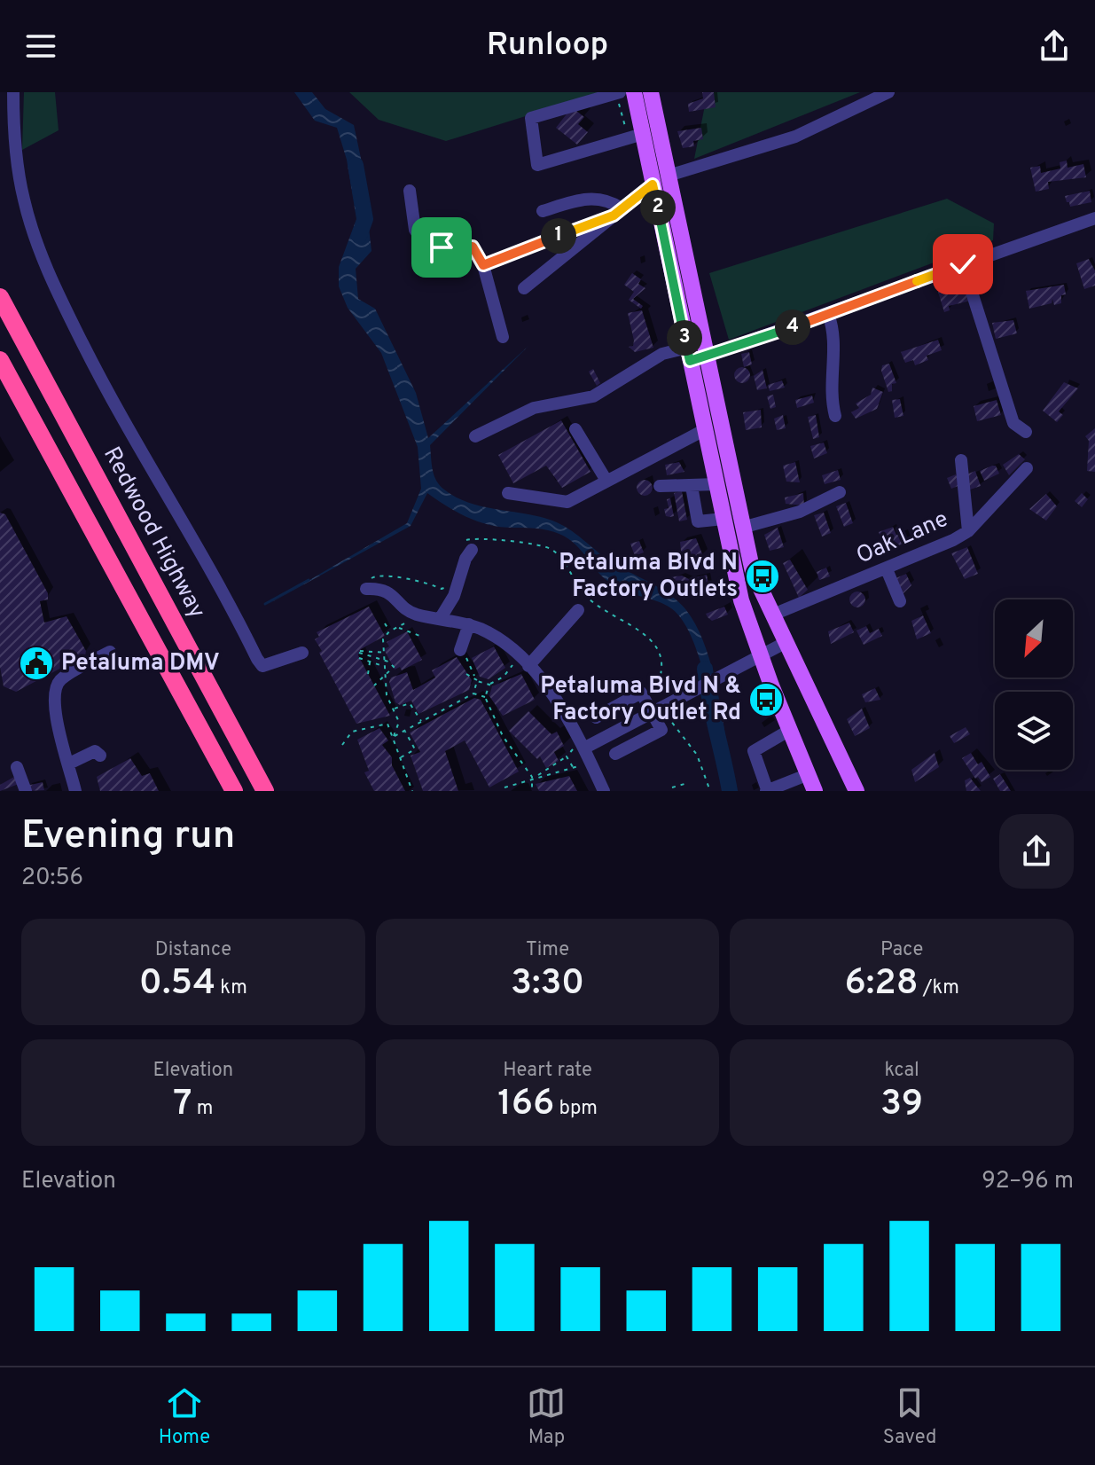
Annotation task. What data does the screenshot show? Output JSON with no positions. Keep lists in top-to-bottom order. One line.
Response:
{"streets":{"highway":["Redwood Highway"],"street":["Oak Lane"]},"places":{"bus stop":["Petaluma Blvd N Factory Outlets","Petaluma Blvd N & Factory Outlet Rd"],"public building":["Petaluma DMV"]},"north":"bottom left","page":{"header":"Runloop","pins":["2","1","4","3"],"heading":["Evening run","20:56"],"stats":[["Distance","0.54 km"],["Time","3:30"],["Pace","6:28 /km"],["Elevation","7 m"],["Heart rate","166 bpm"],["kcal","39"]],"chart":["Elevation","92–96 m"],"tabs":["Home","Map","Saved"]}}
